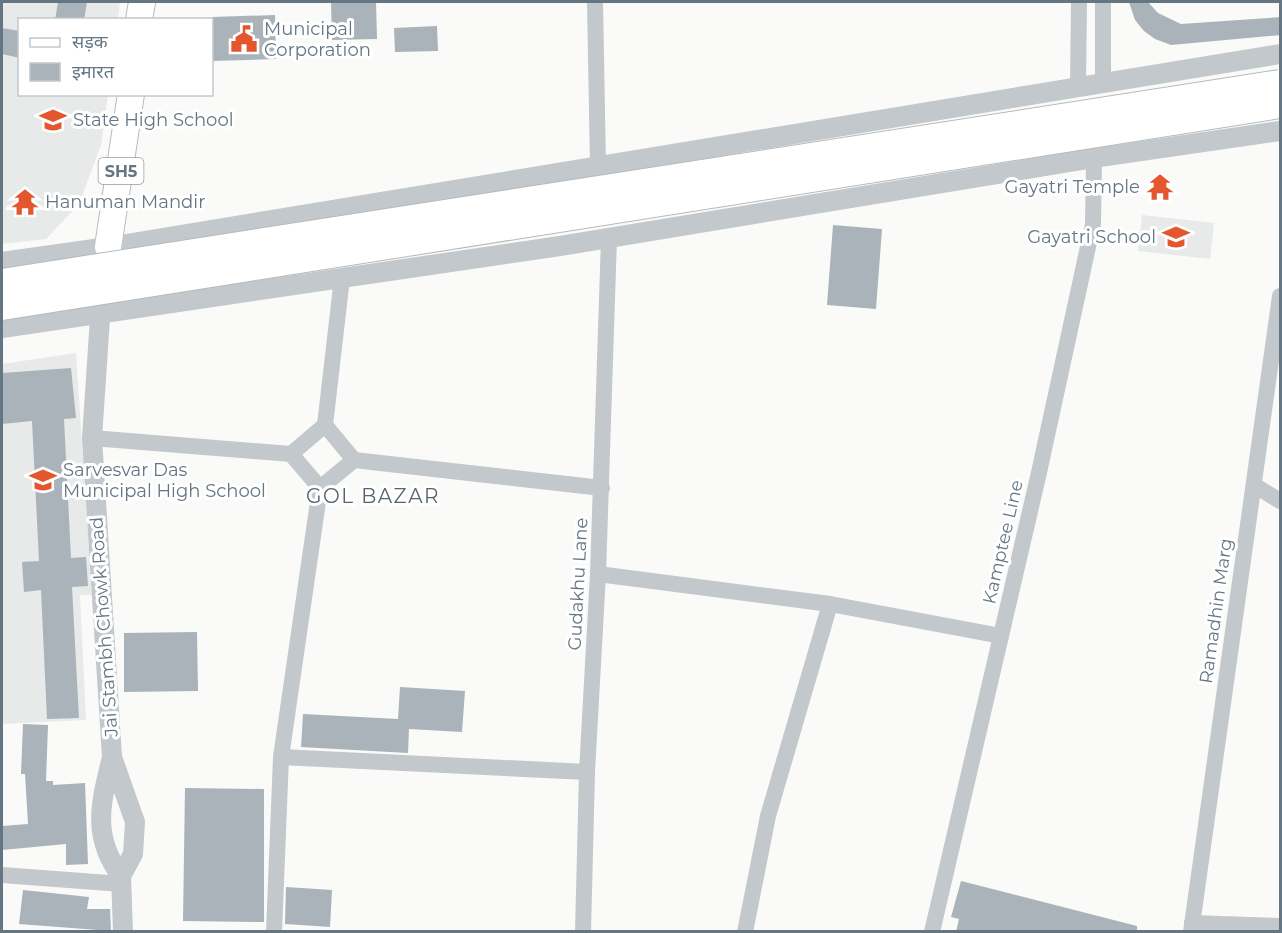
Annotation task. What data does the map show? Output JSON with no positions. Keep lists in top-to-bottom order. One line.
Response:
{"streets":{"main road":["SH5"],"street":["Kamptee Line","Gudakhu Lane","Ramadhin Marg","Jai Stambh Chowk Road"]},"crossings":[["SH5","Jai Stambh Chowk Road"]],"districts":["GOL BAZAR"],"places":{"public building":["Municipal Corporation"],"school or university":["State High School","Gayatri School","Sarvesvar Das Municipal High School"],"temple":["Gayatri Temple","Hanuman Mandir"]},"legend":["सड़क","इमारत"]}
